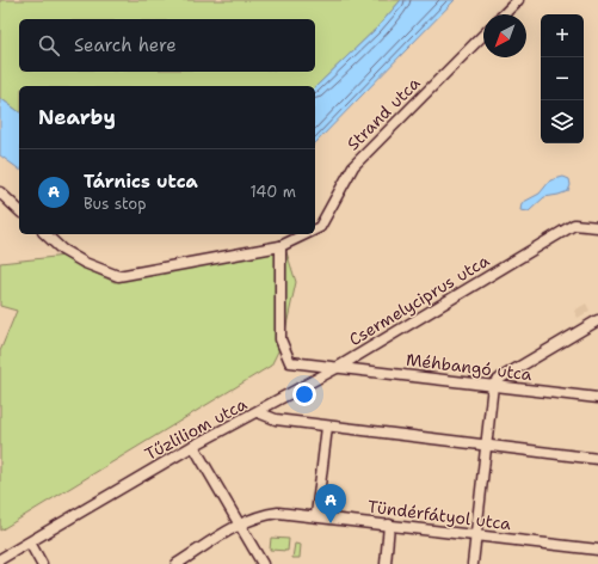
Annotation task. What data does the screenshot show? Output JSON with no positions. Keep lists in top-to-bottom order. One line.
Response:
{"streets":{"street":["Strand utca","Csermelyciprus utca","Méhbangó utca","Tűzliliom utca","Tündérfátyol utca"]},"crossings":[["Strand utca","Méhbangó utca"],["Csermelyciprus utca","Méhbangó utca"],["Csermelyciprus utca","Tűzliliom utca"]],"north":"bottom left","page":{"map_buttons":["+","−"],"search":"Search here","heading":"Nearby","list":[{"mark":"A","name":"Tárnics utca","note":"Bus stop","value":"140 m"}],"pins":"A"}}
